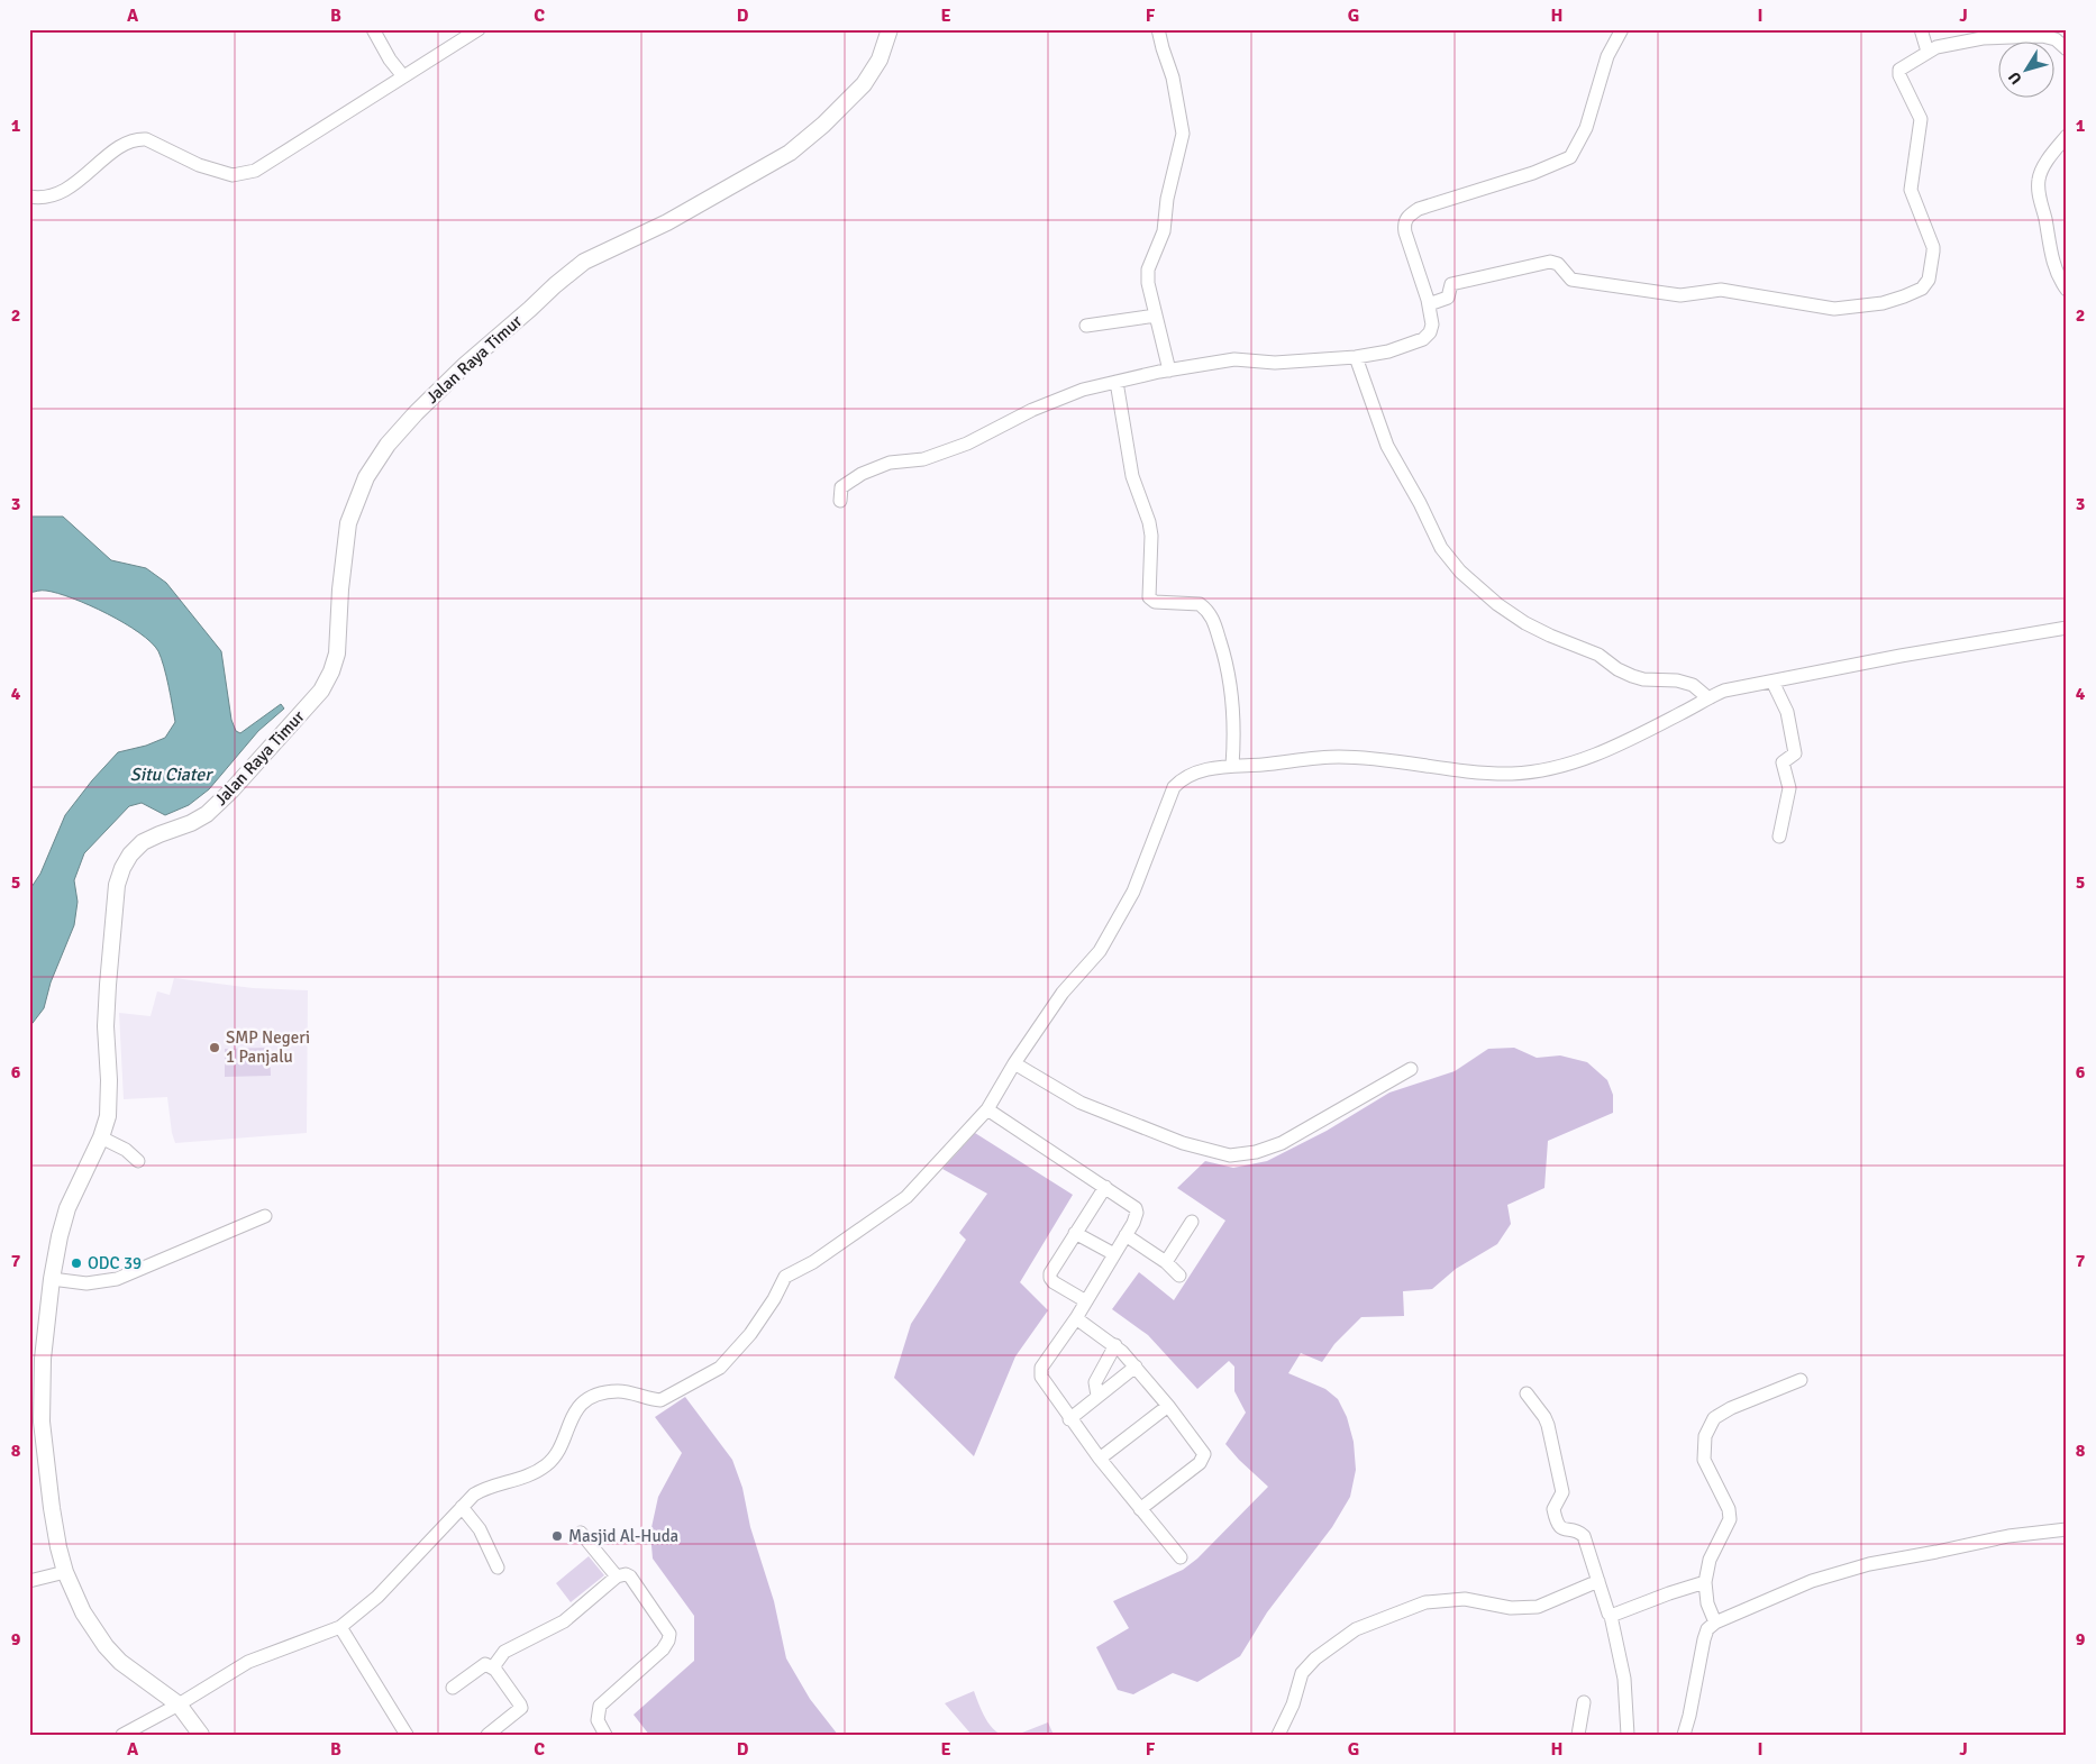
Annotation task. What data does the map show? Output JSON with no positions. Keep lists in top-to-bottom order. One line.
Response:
{"streets":{"main road":["Jalan Raya Timur"]},"water":["Situ Ciater"],"places":["SMP Negeri 1 Panjalu","ODC 39","Masjid Al-Huda"],"north":"bottom left","grid":{"columns":["A","B","C","D","E","F","G","H","I","J"],"rows":["1","2","3","4","5","6","7","8","9"]}}
